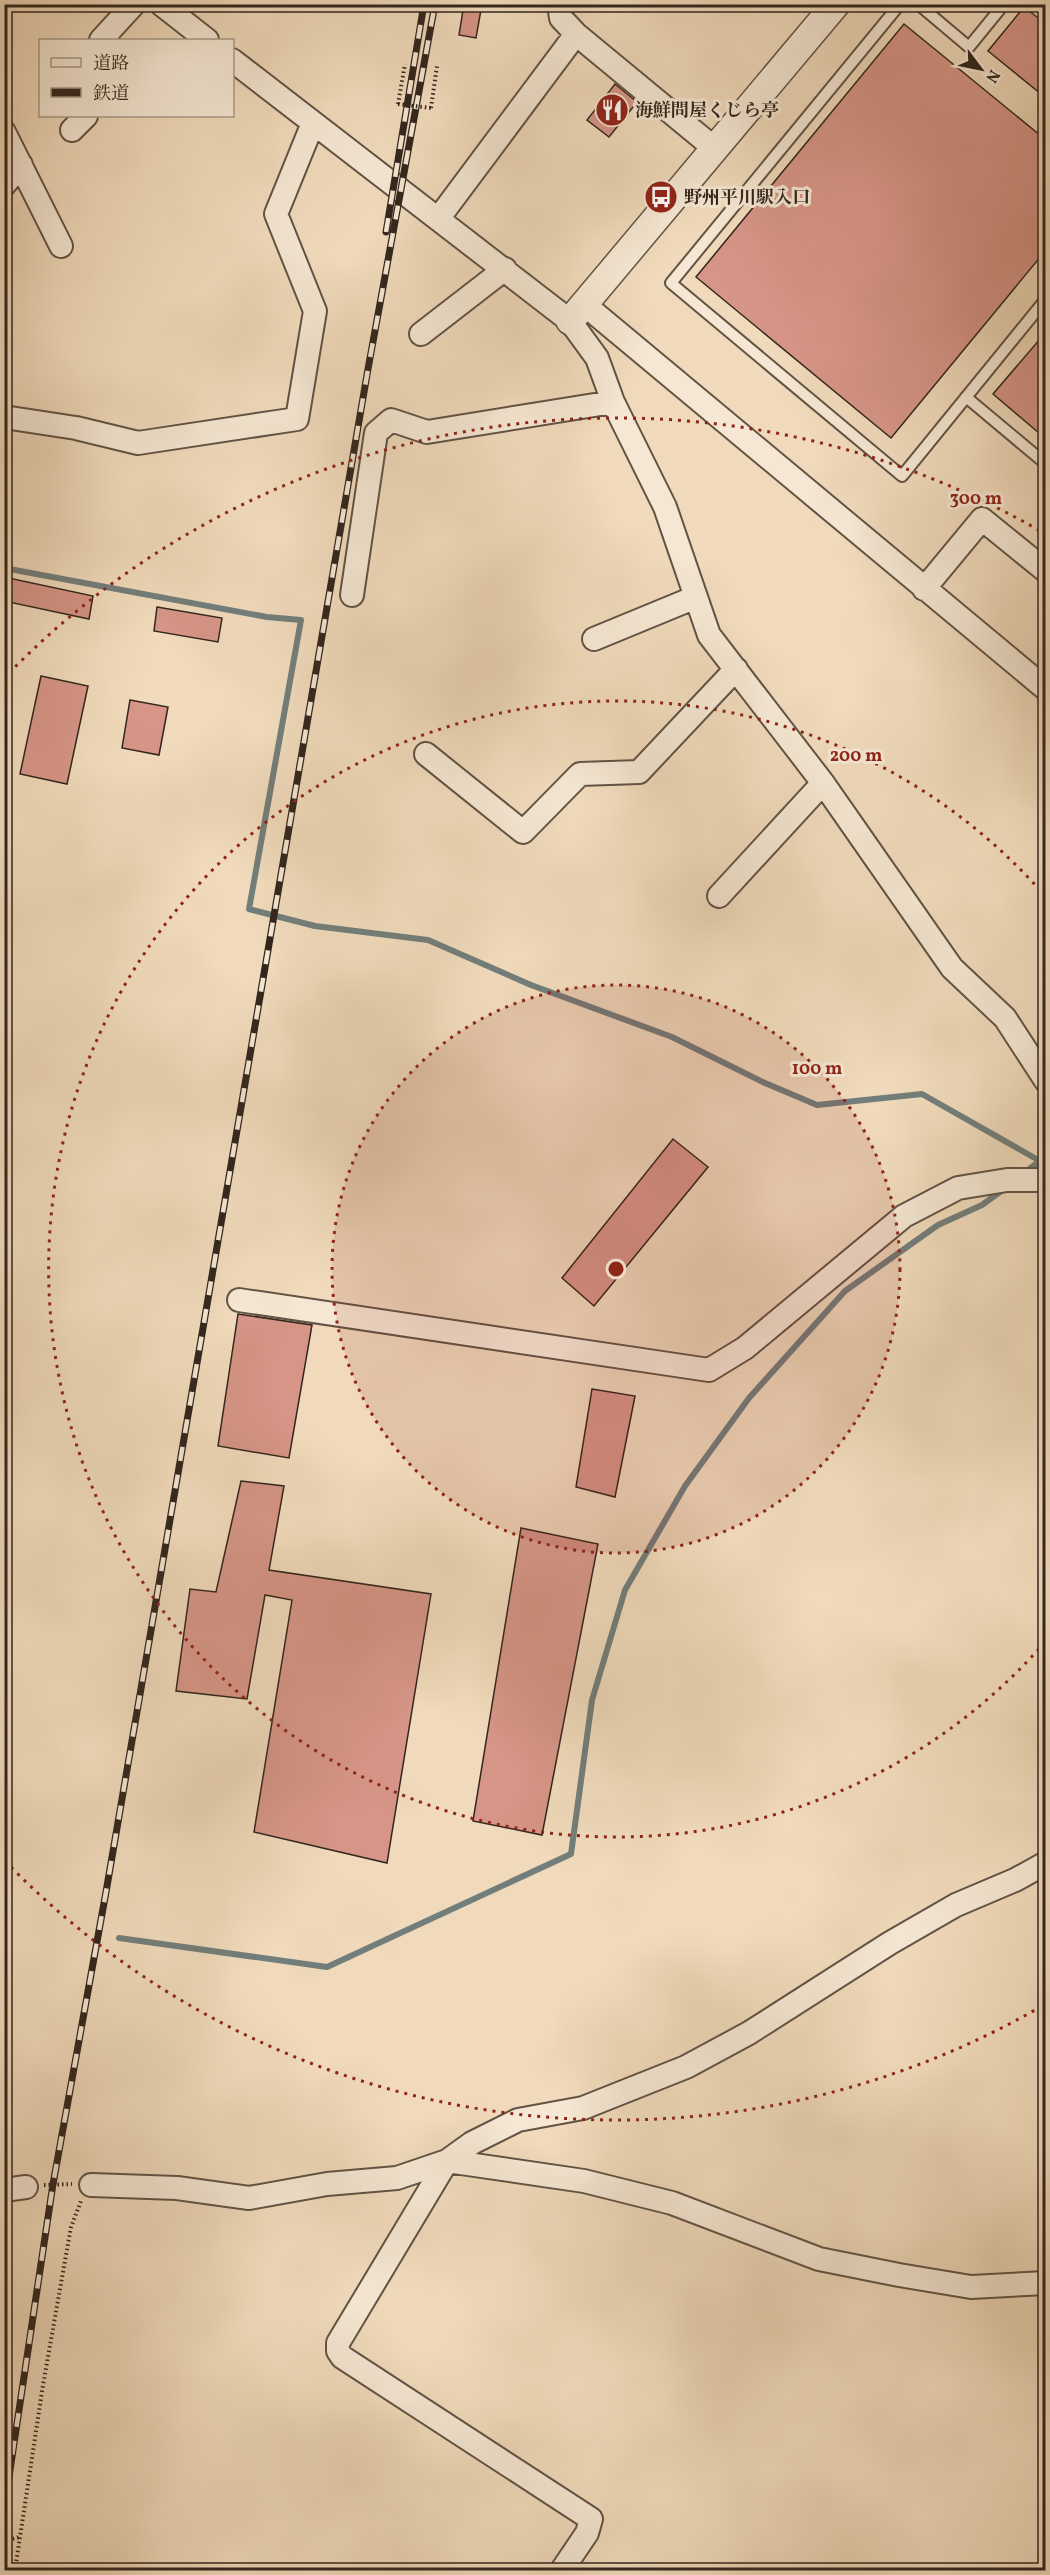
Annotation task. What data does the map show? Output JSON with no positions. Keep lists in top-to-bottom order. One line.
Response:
{"places":{"restaurant":["海鮮問屋くじら亭"],"bus stop":["野州平川駅入口"]},"legend":["道路","鉄道"],"north":"bottom right","rings":["300 m","200 m","100 m"]}
